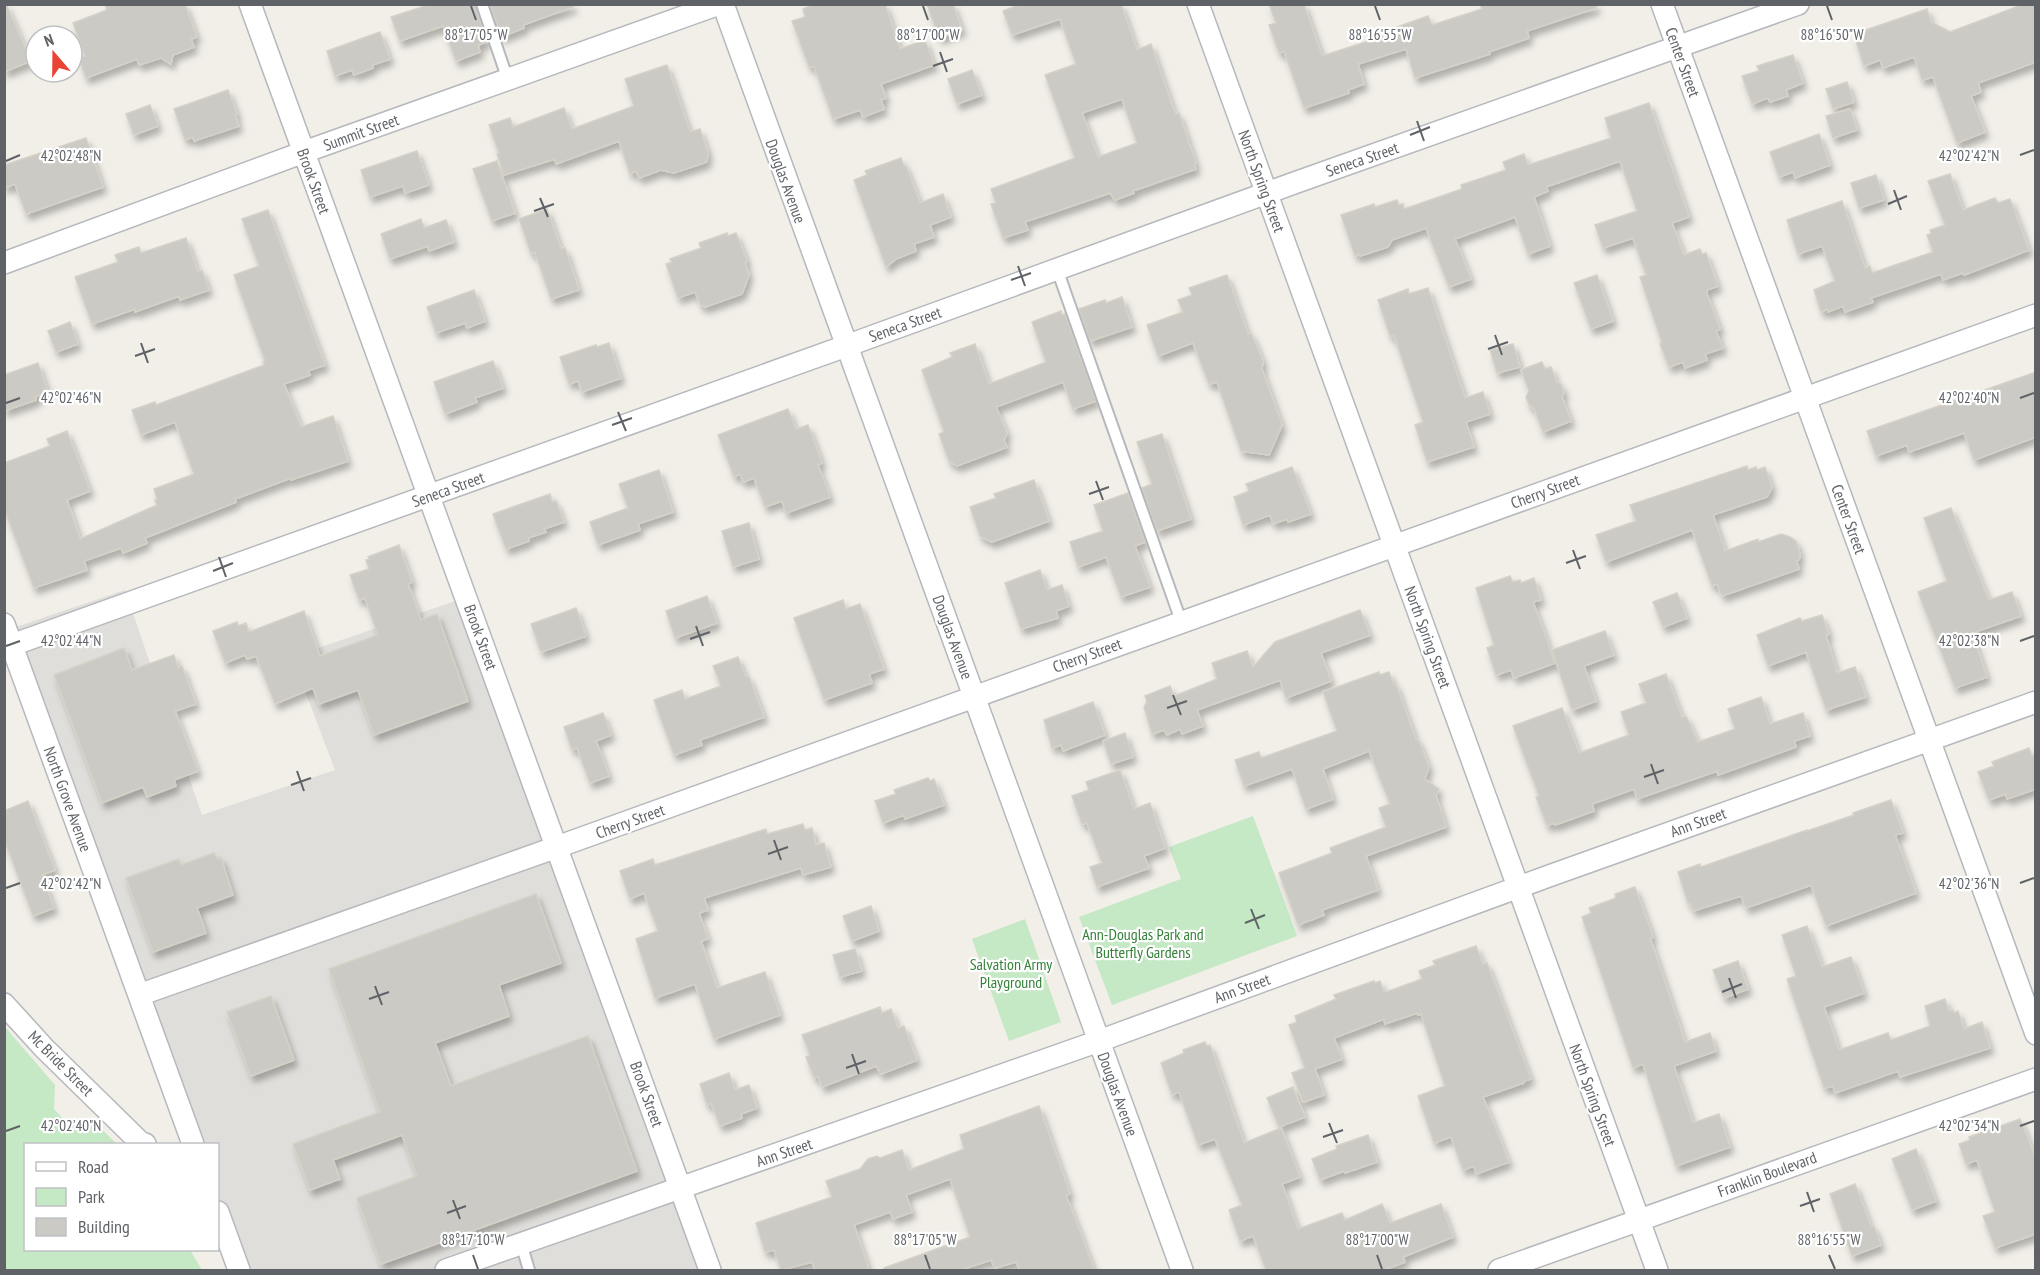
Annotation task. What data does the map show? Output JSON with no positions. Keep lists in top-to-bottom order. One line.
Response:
{"streets":{"street":["Center Street","Summit Street","Seneca Street","Brook Street","Douglas Avenue","North Spring Street","Cherry Street","North Grove Avenue","Ann Street","Mc Bride Street","Franklin Boulevard"]},"crossings":[["Center Street","Seneca Street"],["Center Street","Cherry Street"],["Center Street","Ann Street"],["Summit Street","Brook Street"],["Summit Street","Douglas Avenue"],["Seneca Street","Brook Street"],["Seneca Street","Douglas Avenue"],["Seneca Street","North Spring Street"],["Seneca Street","North Grove Avenue"],["Brook Street","Cherry Street"],["Brook Street","Ann Street"],["Douglas Avenue","Cherry Street"],["Douglas Avenue","Ann Street"],["North Spring Street","Cherry Street"],["North Spring Street","Ann Street"],["North Spring Street","Franklin Boulevard"],["Cherry Street","North Grove Avenue"]],"parks":["Ann-Douglas Park and Butterfly Gardens","Salvation Army Playground"],"legend":["Road","Park","Building"],"north":"top","coordinates":["88°17'05\"W","88°17'00\"W","88°16'55\"W","88°16'50\"W","42°02'42\"N","42°02'48\"N","42°02'40\"N","42°02'46\"N","42°02'38\"N","42°02'44\"N","42°02'36\"N","42°02'34\"N","88°17'10\"W"]}
